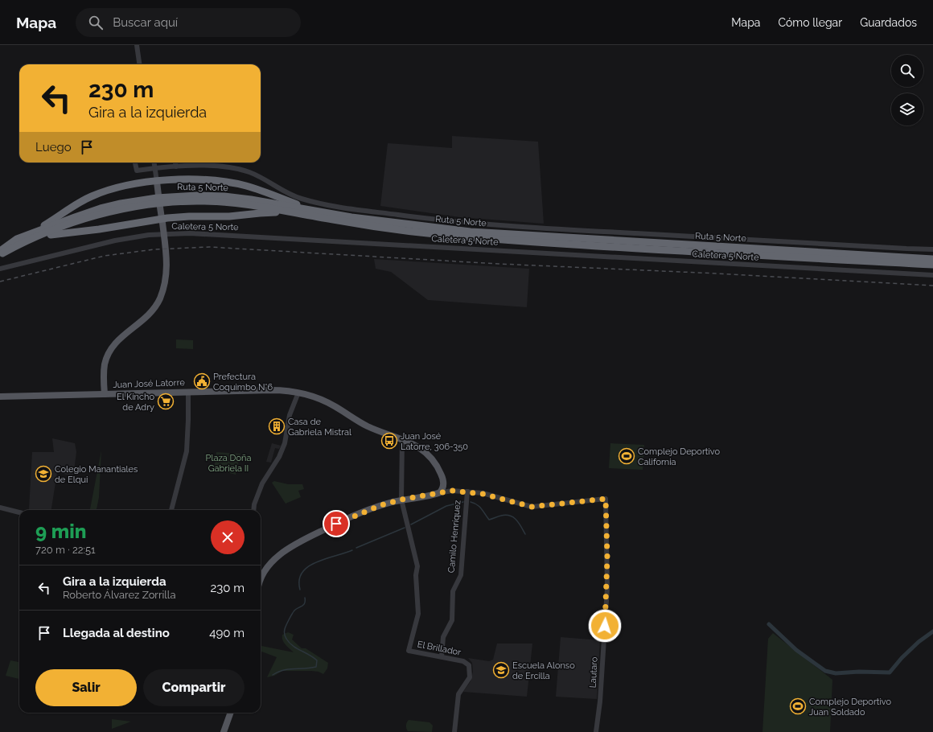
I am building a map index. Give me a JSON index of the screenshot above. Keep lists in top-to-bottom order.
{
  "streets": {
    "highway": ["Ruta 5 Norte"],
    "main road": ["Juan José Latorre", "Camilo Henríquez"],
    "street": ["Caletera 5 Norte", "El Brillador", "Lautaro"]
  },
  "crossings": [
    ["Juan José Latorre", "Camilo Henríquez"],
    ["Camilo Henríquez", "El Brillador"],
    ["Camilo Henríquez", "Lautaro"]
  ],
  "parks": ["Plaza Doña Gabriela II"],
  "places": {
    "public building": ["Prefectura Coquimbo N°6"],
    "supermarket": ["El Kincho de Adry"],
    "building": ["Casa de Gabriela Mistral"],
    "bus stop": ["Juan José Latorre, 306-350"],
    "sports": ["Complejo Deportivo California", "Complejo Deportivo Juan Soldado"],
    "school or university": ["Colegio Manantiales de Elqui", "Escuela Alonso de Ercilla"]
  },
  "page": {
    "header": "Mapa",
    "search": "Buscar aquí",
    "nav": ["Mapa", "Cómo llegar", "Guardados"],
    "turn": ["230 m", "Gira a la izquierda"],
    "then": "Luego",
    "heading": ["9 min", "720 m · 22:51"],
    "list": [
      {
        "name": "Gira a la izquierda",
        "note": "Roberto Álvarez Zorrilla",
        "value": "230 m"
      },
      {
        "name": "Llegada al destino",
        "value": "490 m"
      }
    ],
    "buttons": ["Salir", "Compartir"]
  }
}
